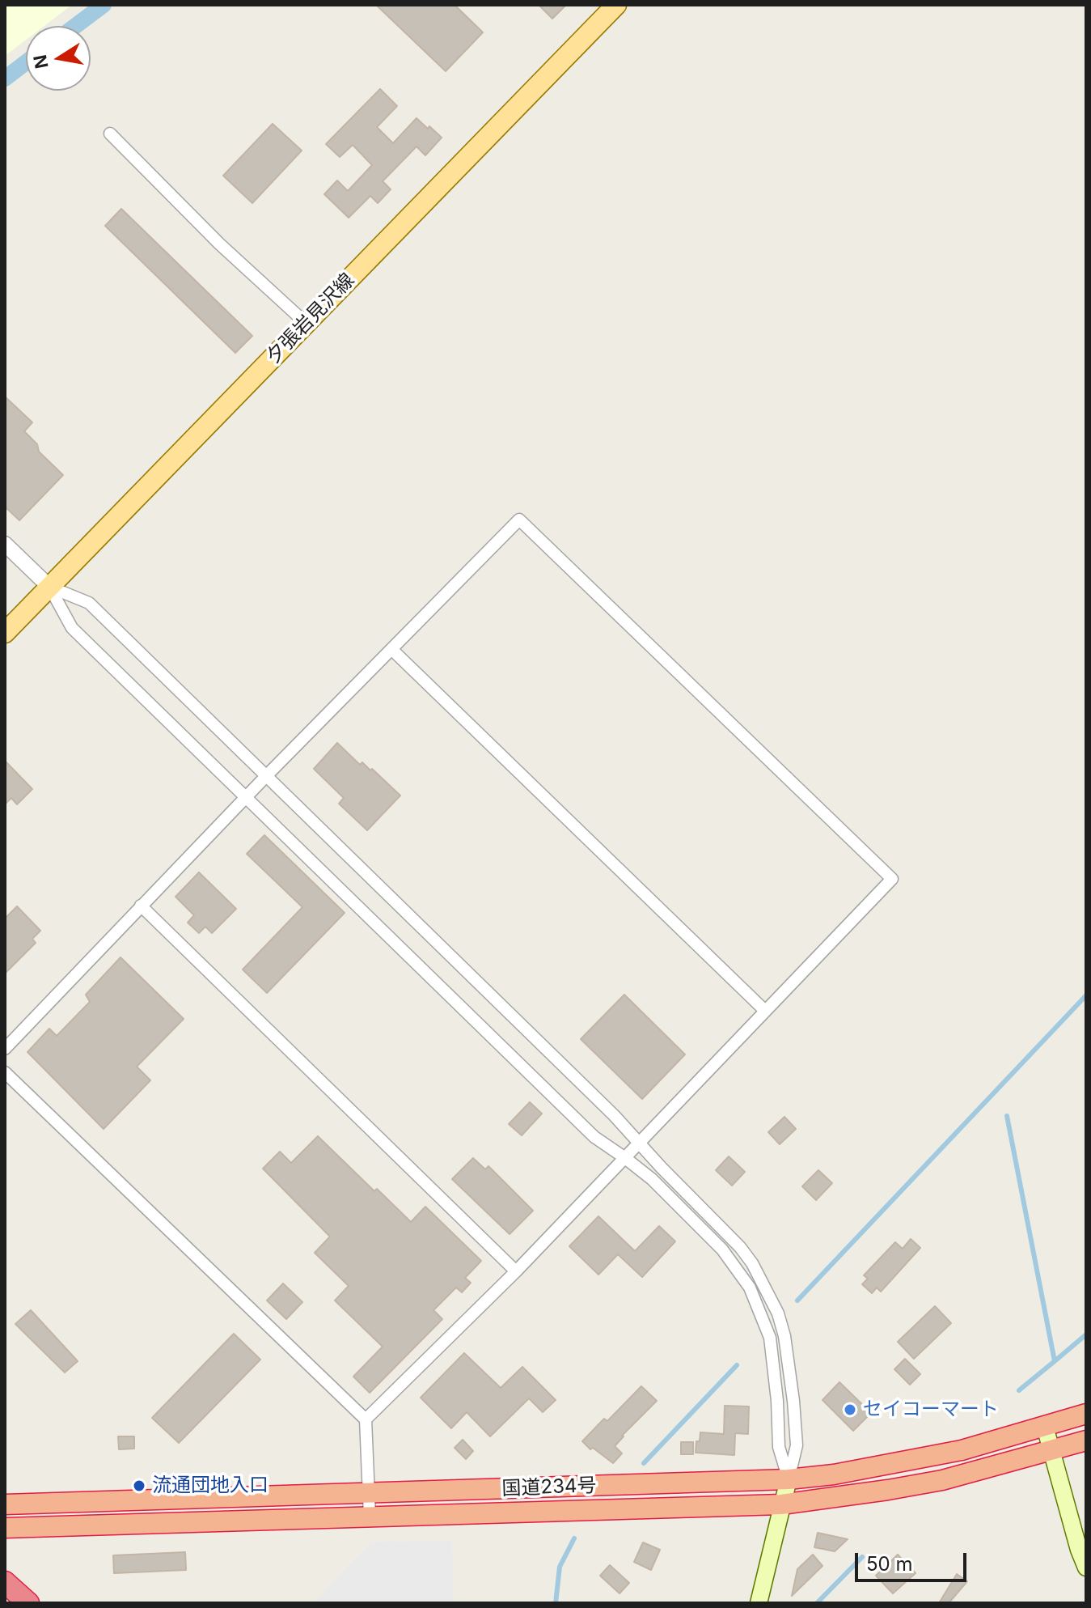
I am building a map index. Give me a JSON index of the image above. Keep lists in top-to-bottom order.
{
  "streets": {
    "highway": ["国道234号"],
    "main road": ["夕張岩見沢線"]
  },
  "places": ["セイコーマート", "流通団地入口"],
  "scale_bar": "50 m",
  "north": "left"
}
